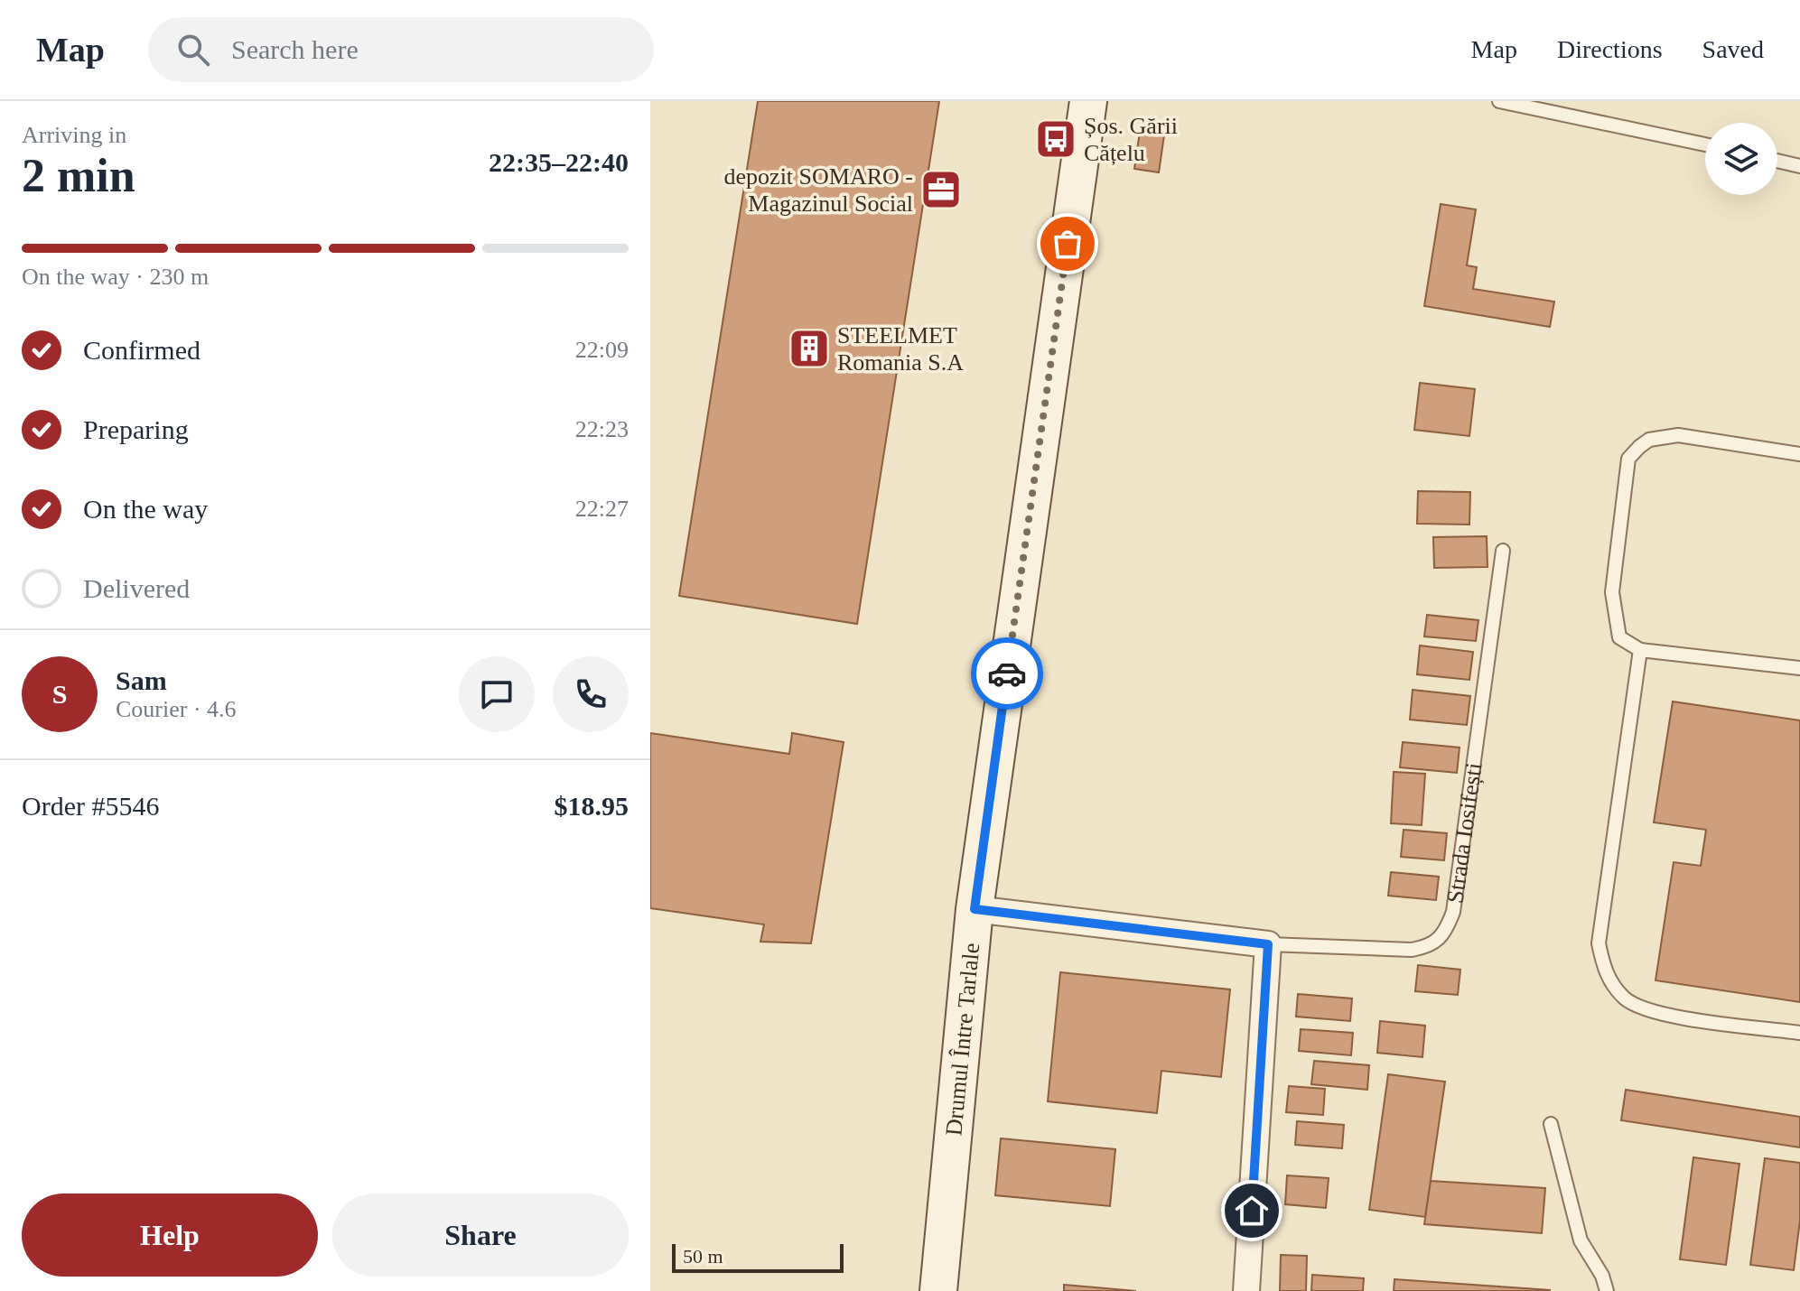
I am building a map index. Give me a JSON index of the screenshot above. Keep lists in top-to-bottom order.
{
  "streets": {
    "main road": ["Drumul Între Tarlale"],
    "street": ["Strada Iosifești"]
  },
  "crossings": [
    ["Strada Iosifești", "Drumul Între Tarlale"]
  ],
  "places": {
    "bus stop": ["Șos. Gării Cățelu"],
    "office": ["depozit SOMARO - Magazinul Social"],
    "building": ["STEELMET Romania S.A"]
  },
  "scale_bar": "50 m",
  "page": {
    "header": "Map",
    "search": "Search here",
    "nav": ["Map", "Directions", "Saved"],
    "heading": ["2 min", "Arriving in", "22:35–22:40"],
    "panel": [
      "Sam",
      "Courier · 4.6",
      "Order #5546",
      "$18.95"
    ],
    "bar": "On the way · 230 m",
    "list": [
      ["Confirmed", "22:09"],
      ["Preparing", "22:23"],
      ["On the way", "22:27"],
      "Delivered"
    ],
    "round": "S",
    "buttons": ["Help", "Share"],
    "scale": "50 m"
  }
}
